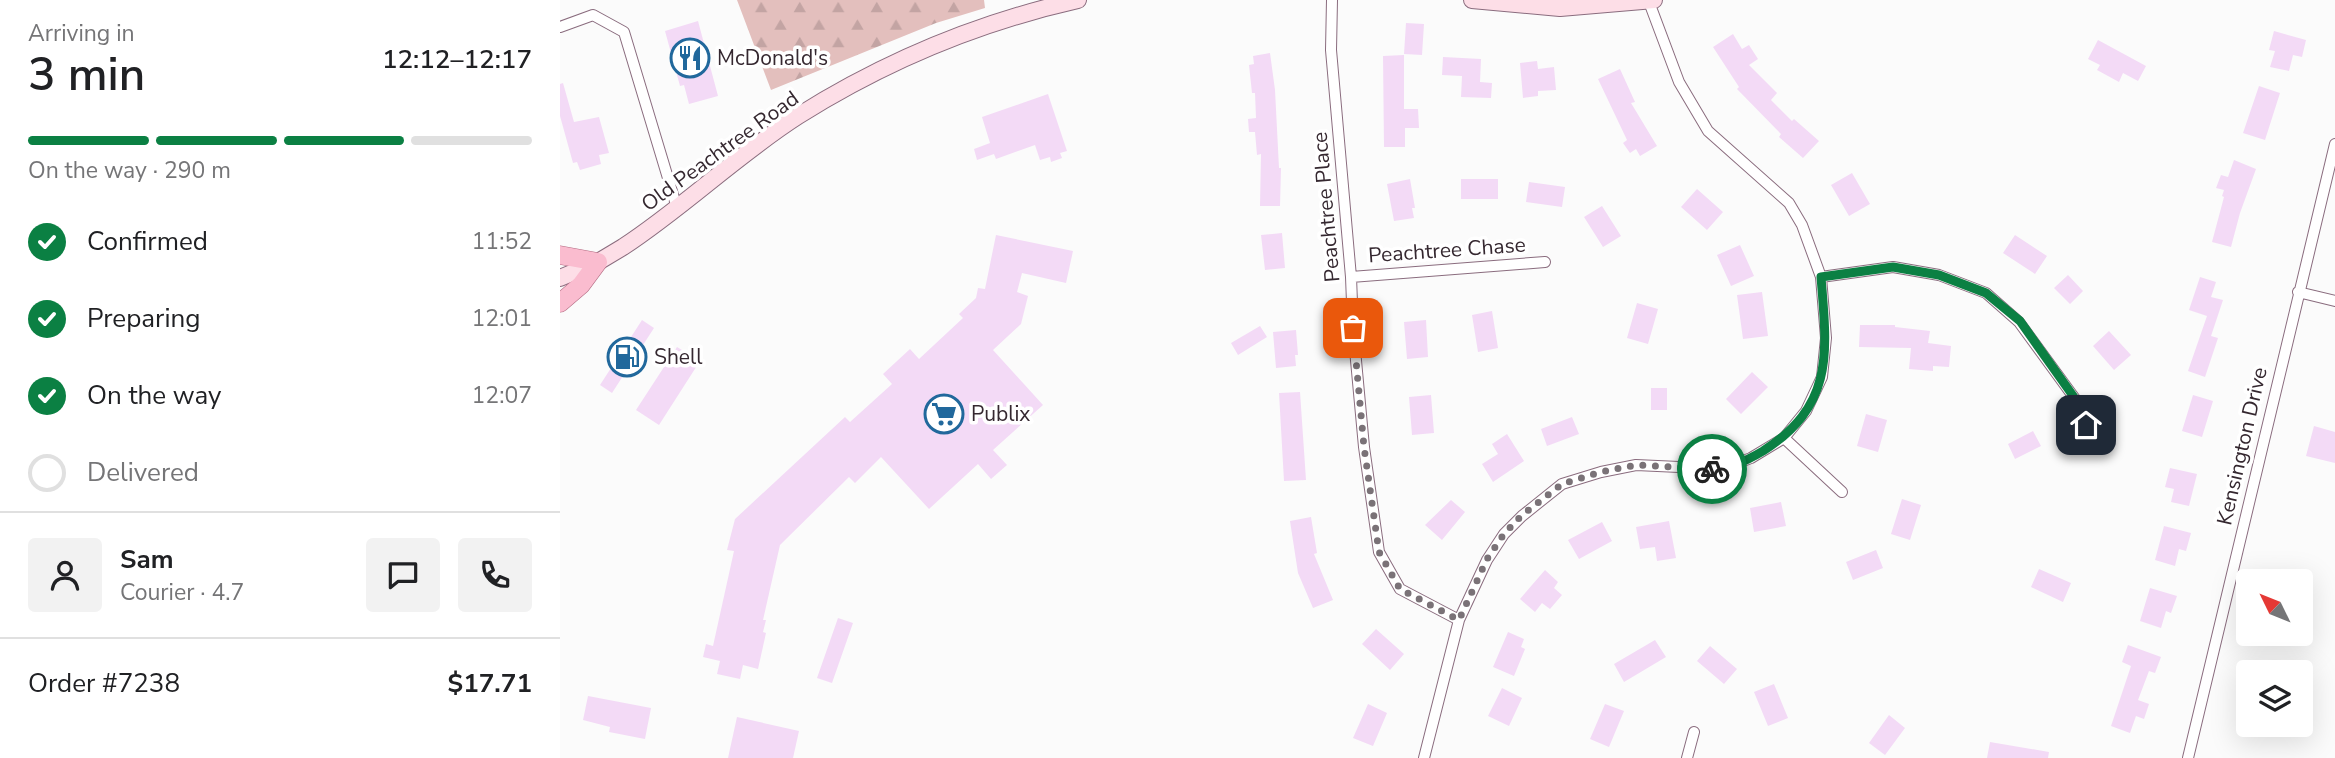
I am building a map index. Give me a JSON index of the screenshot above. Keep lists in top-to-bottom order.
{
  "streets": {
    "main road": ["Old Peachtree Road"],
    "street": ["Peachtree Place", "Peachtree Chase", "Kensington Drive"]
  },
  "crossings": [
    ["Peachtree Place", "Peachtree Chase"]
  ],
  "places": {
    "restaurant": ["McDonald's"],
    "fuel station": ["Shell"],
    "supermarket": ["Publix"]
  },
  "north": "top left",
  "page": {
    "heading": ["3 min", "Arriving in", "12:12–12:17"],
    "panel": [
      "Sam",
      "Courier · 4.7",
      "Order #7238",
      "$17.71"
    ],
    "bar": "On the way · 290 m",
    "list": [
      ["Confirmed", "11:52"],
      ["Preparing", "12:01"],
      ["On the way", "12:07"],
      "Delivered"
    ]
  }
}
